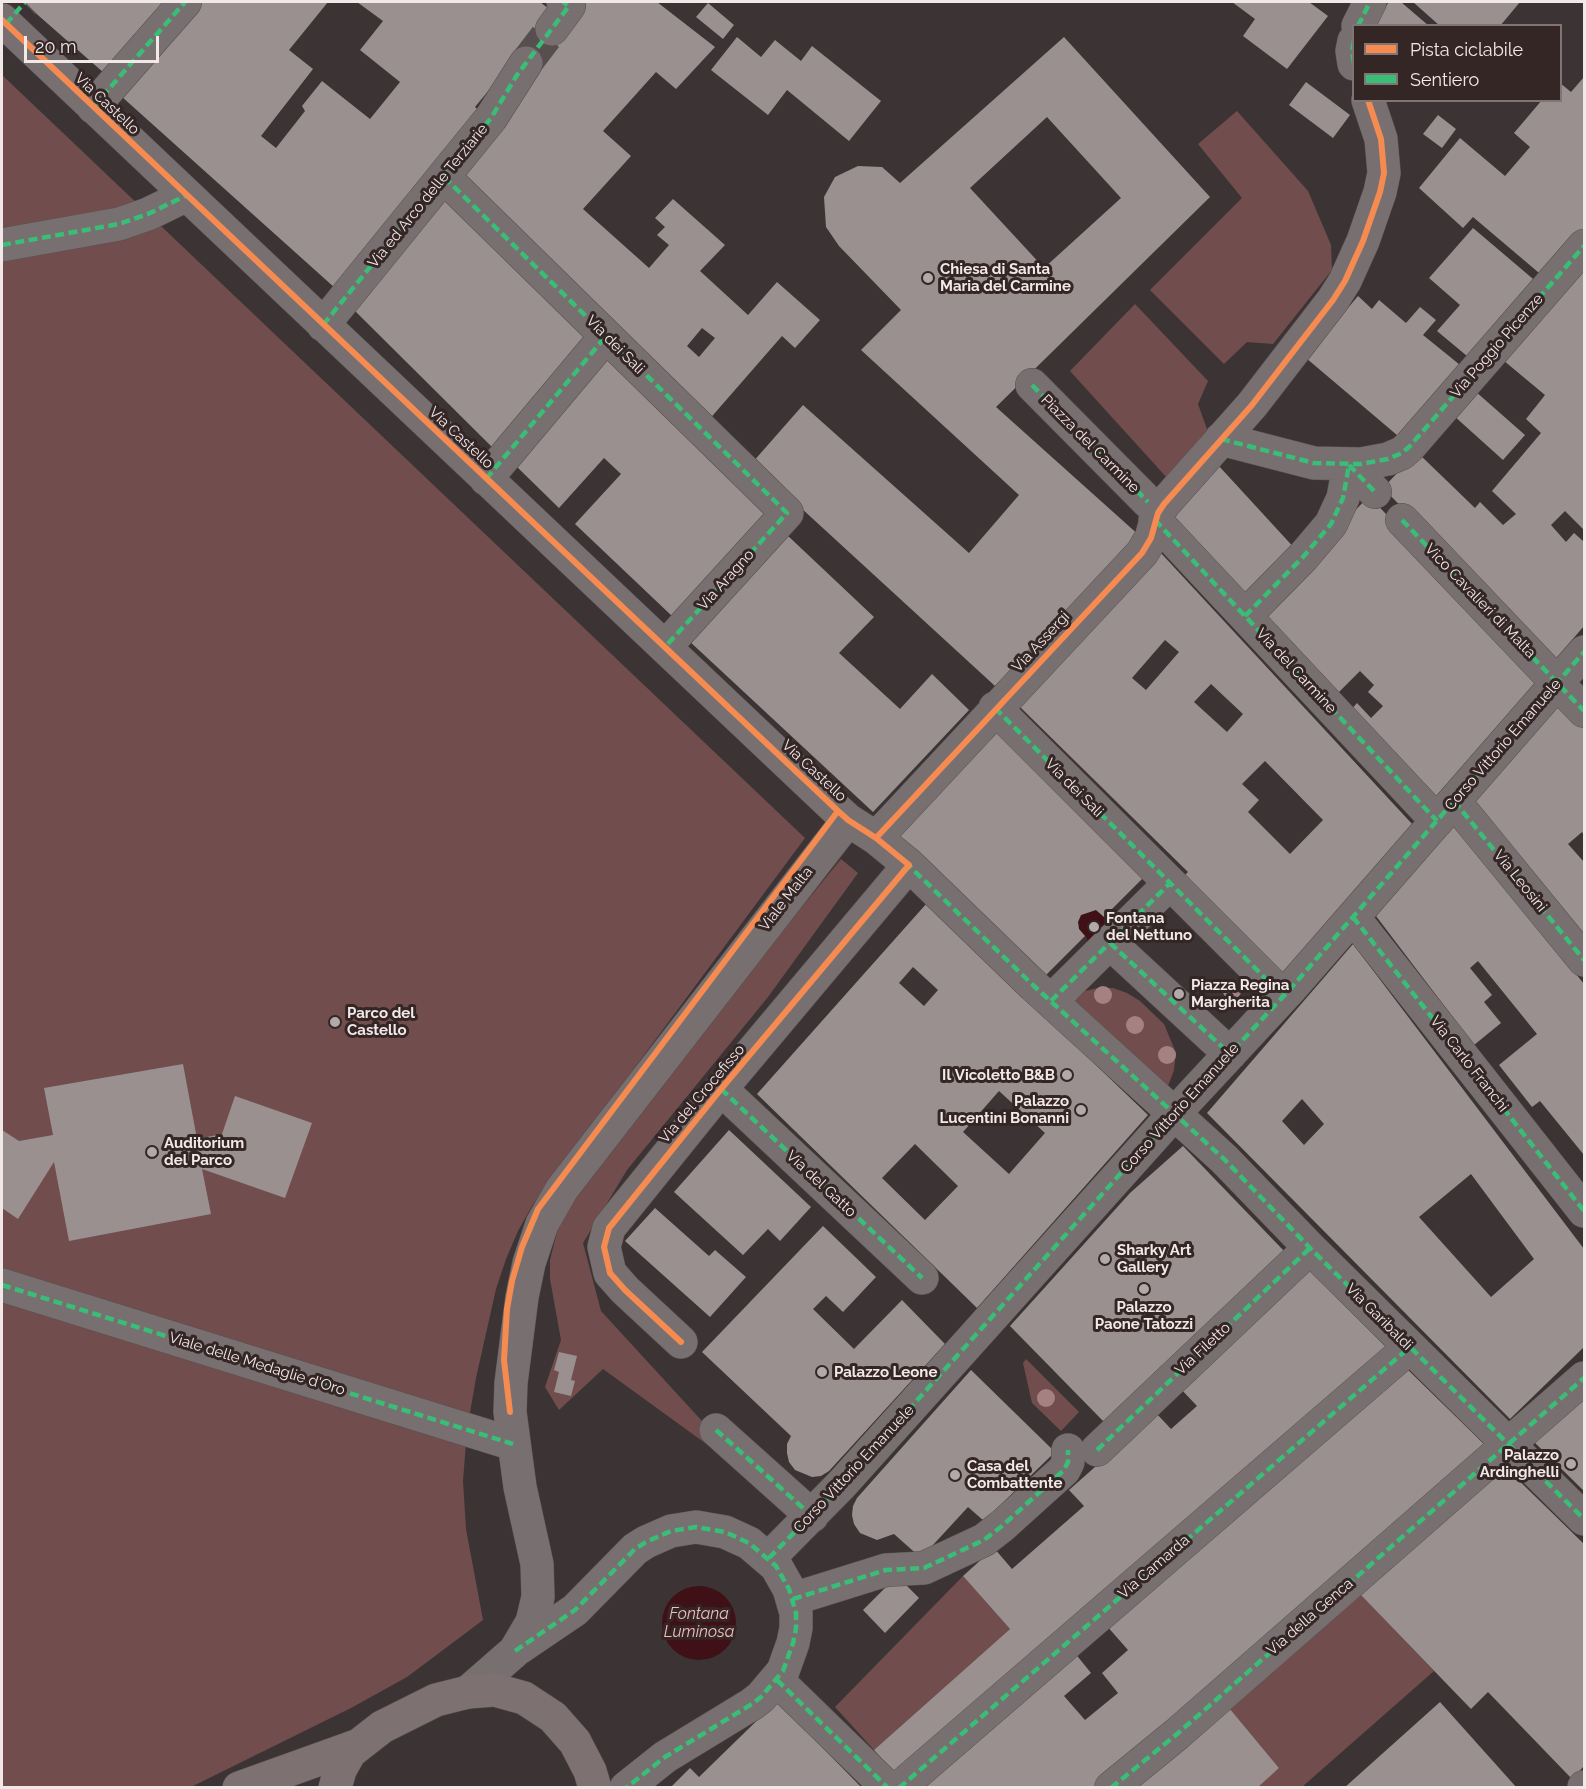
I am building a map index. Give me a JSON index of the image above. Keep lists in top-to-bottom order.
{
  "streets": {
    "street": [
      "Via Castello",
      "Via ed Arco delle Terziarie",
      "Via dei Sali",
      "Via Poggio Picenze",
      "Piazza del Carmine",
      "Via Aragno",
      "Vico Cavalieri di Malta",
      "Via Assergi",
      "Via del Carmine",
      "Corso Vittorio Emanuele",
      "Via Leosini",
      "Viale Malta",
      "Via Carlo Franchi",
      "Via del Crocefisso",
      "Via del Gatto",
      "Via Garibaldi",
      "Via Filetto",
      "Viale delle Medaglie d'Oro",
      "Via Camarda",
      "Via della Genca"
    ]
  },
  "crossings": [
    ["Via Castello", "Via ed Arco delle Terziarie"],
    ["Via Castello", "Via Aragno"],
    ["Via Castello", "Via Assergi"],
    ["Via Castello", "Viale Malta"],
    ["Via Castello", "Via del Crocefisso"],
    ["Via ed Arco delle Terziarie", "Via dei Sali"],
    ["Via dei Sali", "Via Aragno"],
    ["Via dei Sali", "Via Assergi"],
    ["Piazza del Carmine", "Via Assergi"],
    ["Piazza del Carmine", "Via del Carmine"],
    ["Vico Cavalieri di Malta", "Corso Vittorio Emanuele"],
    ["Via Assergi", "Via del Carmine"],
    ["Via del Carmine", "Corso Vittorio Emanuele"],
    ["Via del Carmine", "Via Leosini"],
    ["Corso Vittorio Emanuele", "Via Leosini"],
    ["Corso Vittorio Emanuele", "Via Carlo Franchi"],
    ["Corso Vittorio Emanuele", "Via Garibaldi"],
    ["Viale Malta", "Viale delle Medaglie d'Oro"],
    ["Via del Crocefisso", "Via del Gatto"],
    ["Via Garibaldi", "Via Filetto"],
    ["Via Garibaldi", "Via Camarda"],
    ["Via Garibaldi", "Via della Genca"]
  ],
  "water": ["Fontana Luminosa"],
  "places": [
    "Chiesa di Santa Maria del Carmine",
    "Fontana del Nettuno",
    "Piazza Regina Margherita",
    "Parco del Castello",
    "Il Vicoletto B&B",
    "Palazzo Lucentini Bonanni",
    "Auditorium del Parco",
    "Sharky Art Gallery",
    "Palazzo Paone Tatozzi",
    "Palazzo Leone",
    "Palazzo Ardinghelli",
    "Casa del Combattente"
  ],
  "legend": ["Pista ciclabile", "Sentiero"],
  "scale_bar": "20 m"
}
